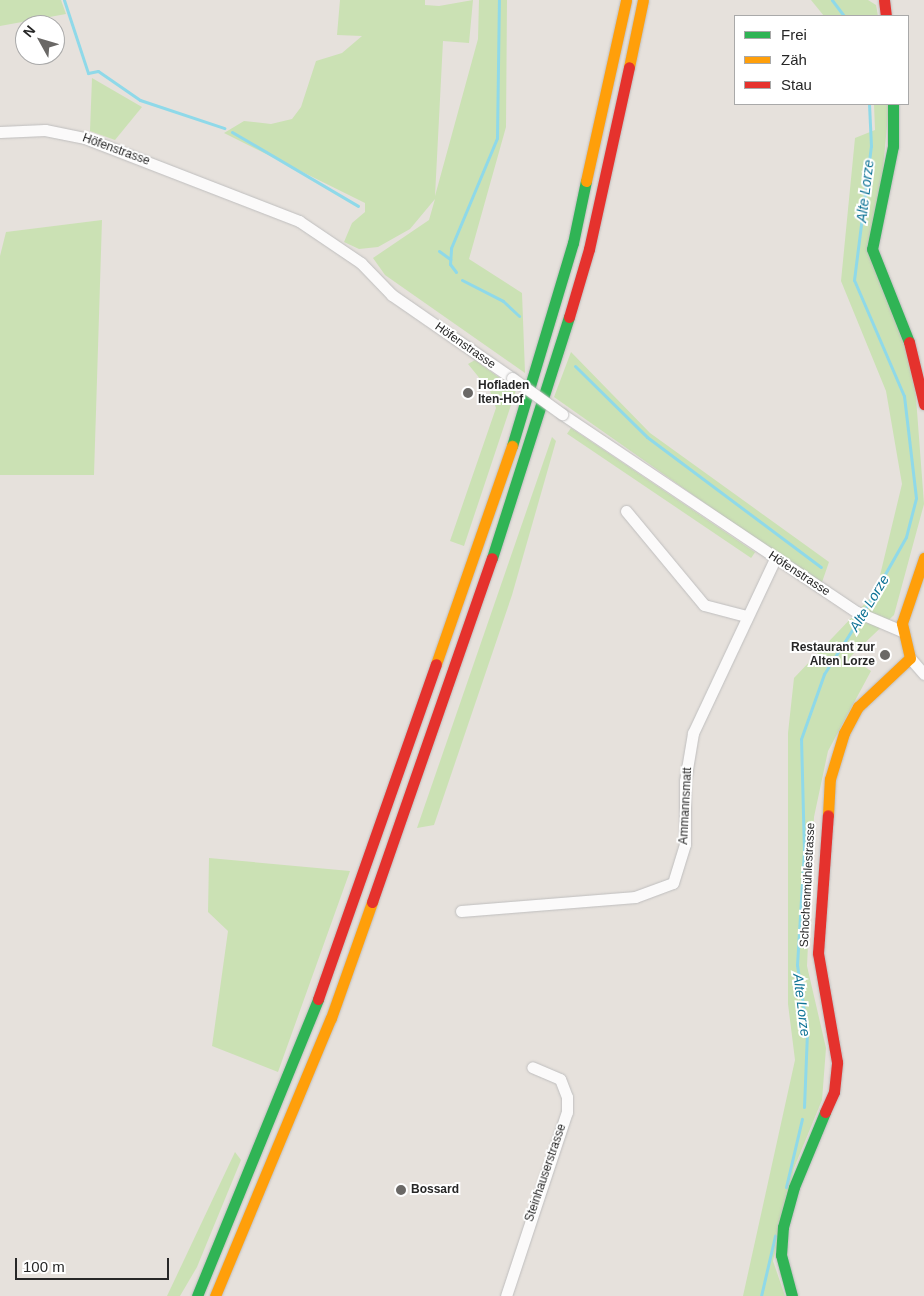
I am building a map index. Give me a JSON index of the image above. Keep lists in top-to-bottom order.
{
  "streets": {
    "main road": ["Schochenmühlestrasse"],
    "street": ["Höfenstrasse", "Ammannsmatt", "Steinhauserstrasse"]
  },
  "crossings": [
    ["Höfenstrasse", "Ammannsmatt"]
  ],
  "water": ["Alte Lorze"],
  "places": ["Hofladen Iten-Hof", "Restaurant zur Alten Lorze", "Bossard"],
  "legend": ["Frei", "Zäh", "Stau"],
  "scale_bar": "100 m",
  "north": "top left"
}
